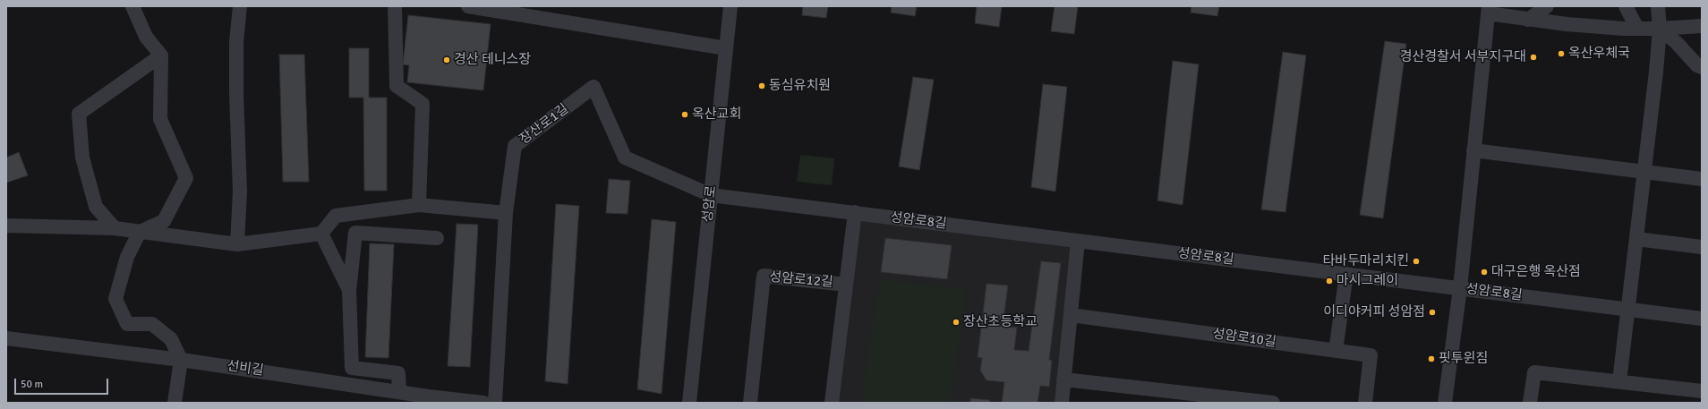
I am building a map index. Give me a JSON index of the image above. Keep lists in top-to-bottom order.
{
  "streets": {
    "street": [
      "장산로1길",
      "성암로",
      "성암로8길",
      "성암로12길",
      "성암로10길",
      "선비길"
    ]
  },
  "crossings": [
    ["장산로1길", "성암로8길"],
    ["성암로", "성암로8길"]
  ],
  "places": [
    "옥산우체국",
    "경산경찰서 서부지구대",
    "경산 테니스장",
    "동심유치원",
    "옥산교회",
    "타바두마리치킨",
    "대구은행 옥산점",
    "마시그레이",
    "이디야커피 성암점",
    "장산초등학교",
    "핏투윈짐"
  ],
  "scale_bar": "50 m"
}
